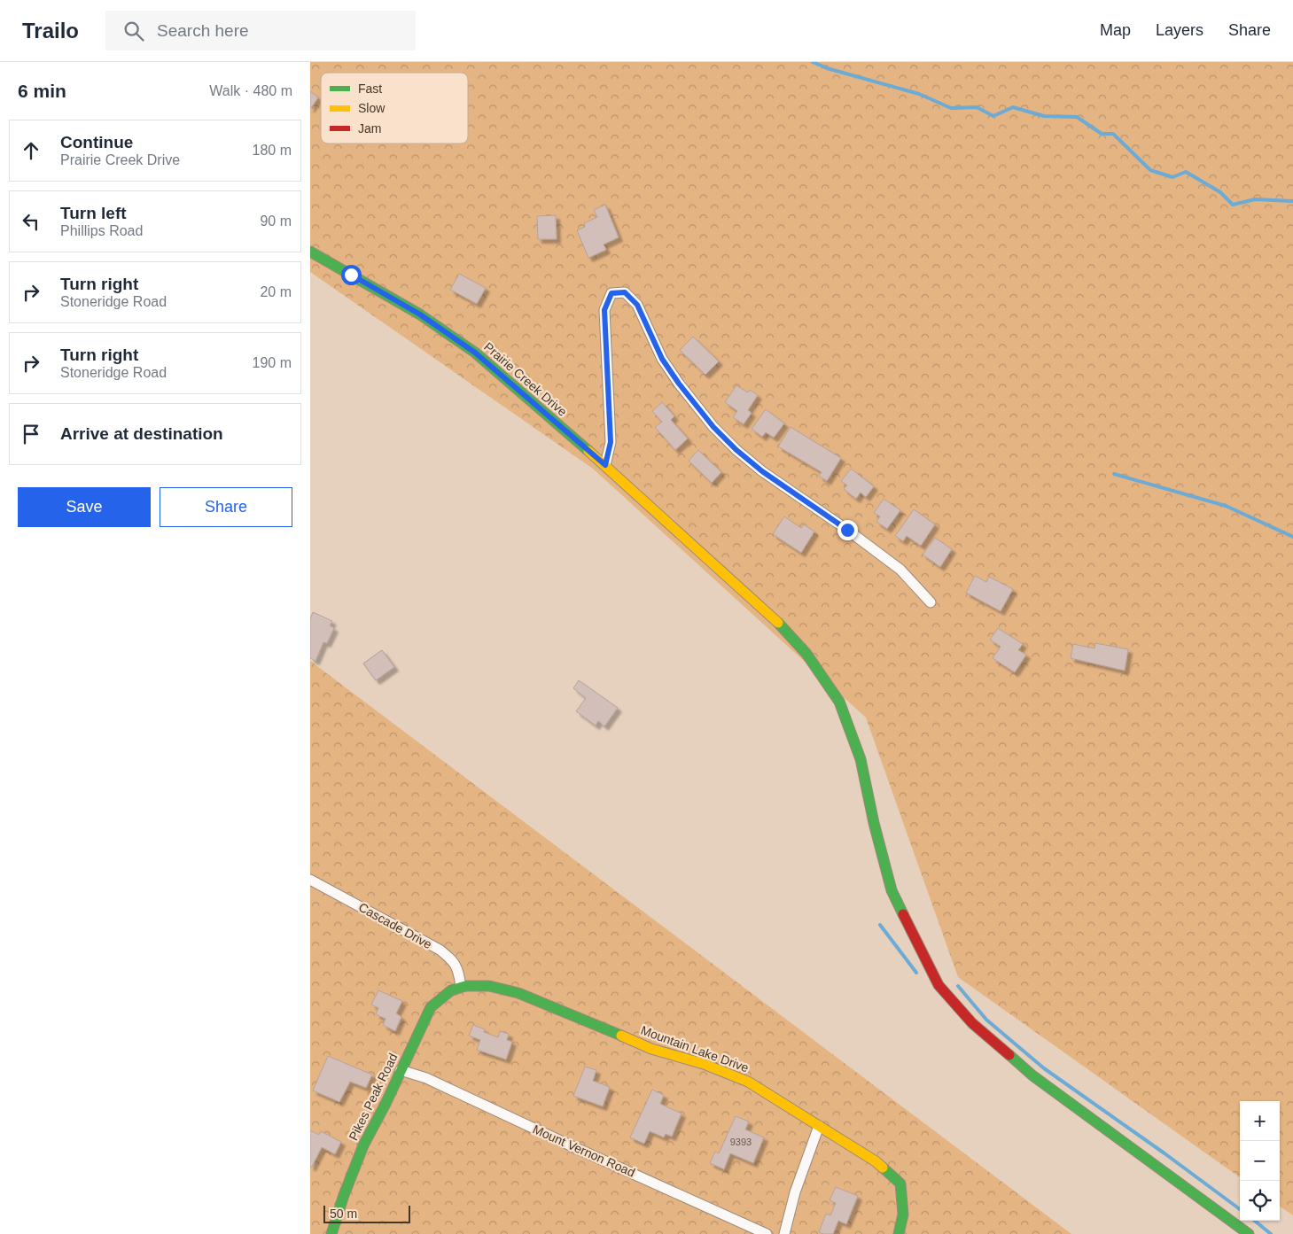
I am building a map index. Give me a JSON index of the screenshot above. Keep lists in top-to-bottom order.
{
  "streets": {
    "main road": ["Prairie Creek Drive", "Mountain Lake Drive", "Pikes Peak Road"],
    "street": ["Cascade Drive", "Mount Vernon Road"]
  },
  "crossings": [
    ["Cascade Drive", "Mountain Lake Drive"],
    ["Cascade Drive", "Pikes Peak Road"],
    ["Mountain Lake Drive", "Pikes Peak Road"],
    ["Pikes Peak Road", "Mount Vernon Road"]
  ],
  "house_numbers": ["9393"],
  "legend": ["Fast", "Slow", "Jam"],
  "scale_bar": "50 m",
  "page": {
    "header": "Trailo",
    "search": "Search here",
    "nav": ["Map", "Layers", "Share"],
    "heading": ["6 min", "Walk · 480 m"],
    "list": [
      ["Continue", "Prairie Creek Drive", "180 m"],
      ["Turn left", "Phillips Road", "90 m"],
      ["Turn right", "Stoneridge Road", "20 m"],
      ["Turn right", "Stoneridge Road", "190 m"],
      "Arrive at destination"
    ],
    "buttons": ["Save", "Share"],
    "map_buttons": ["+", "−"],
    "scale": "50 m"
  }
}
